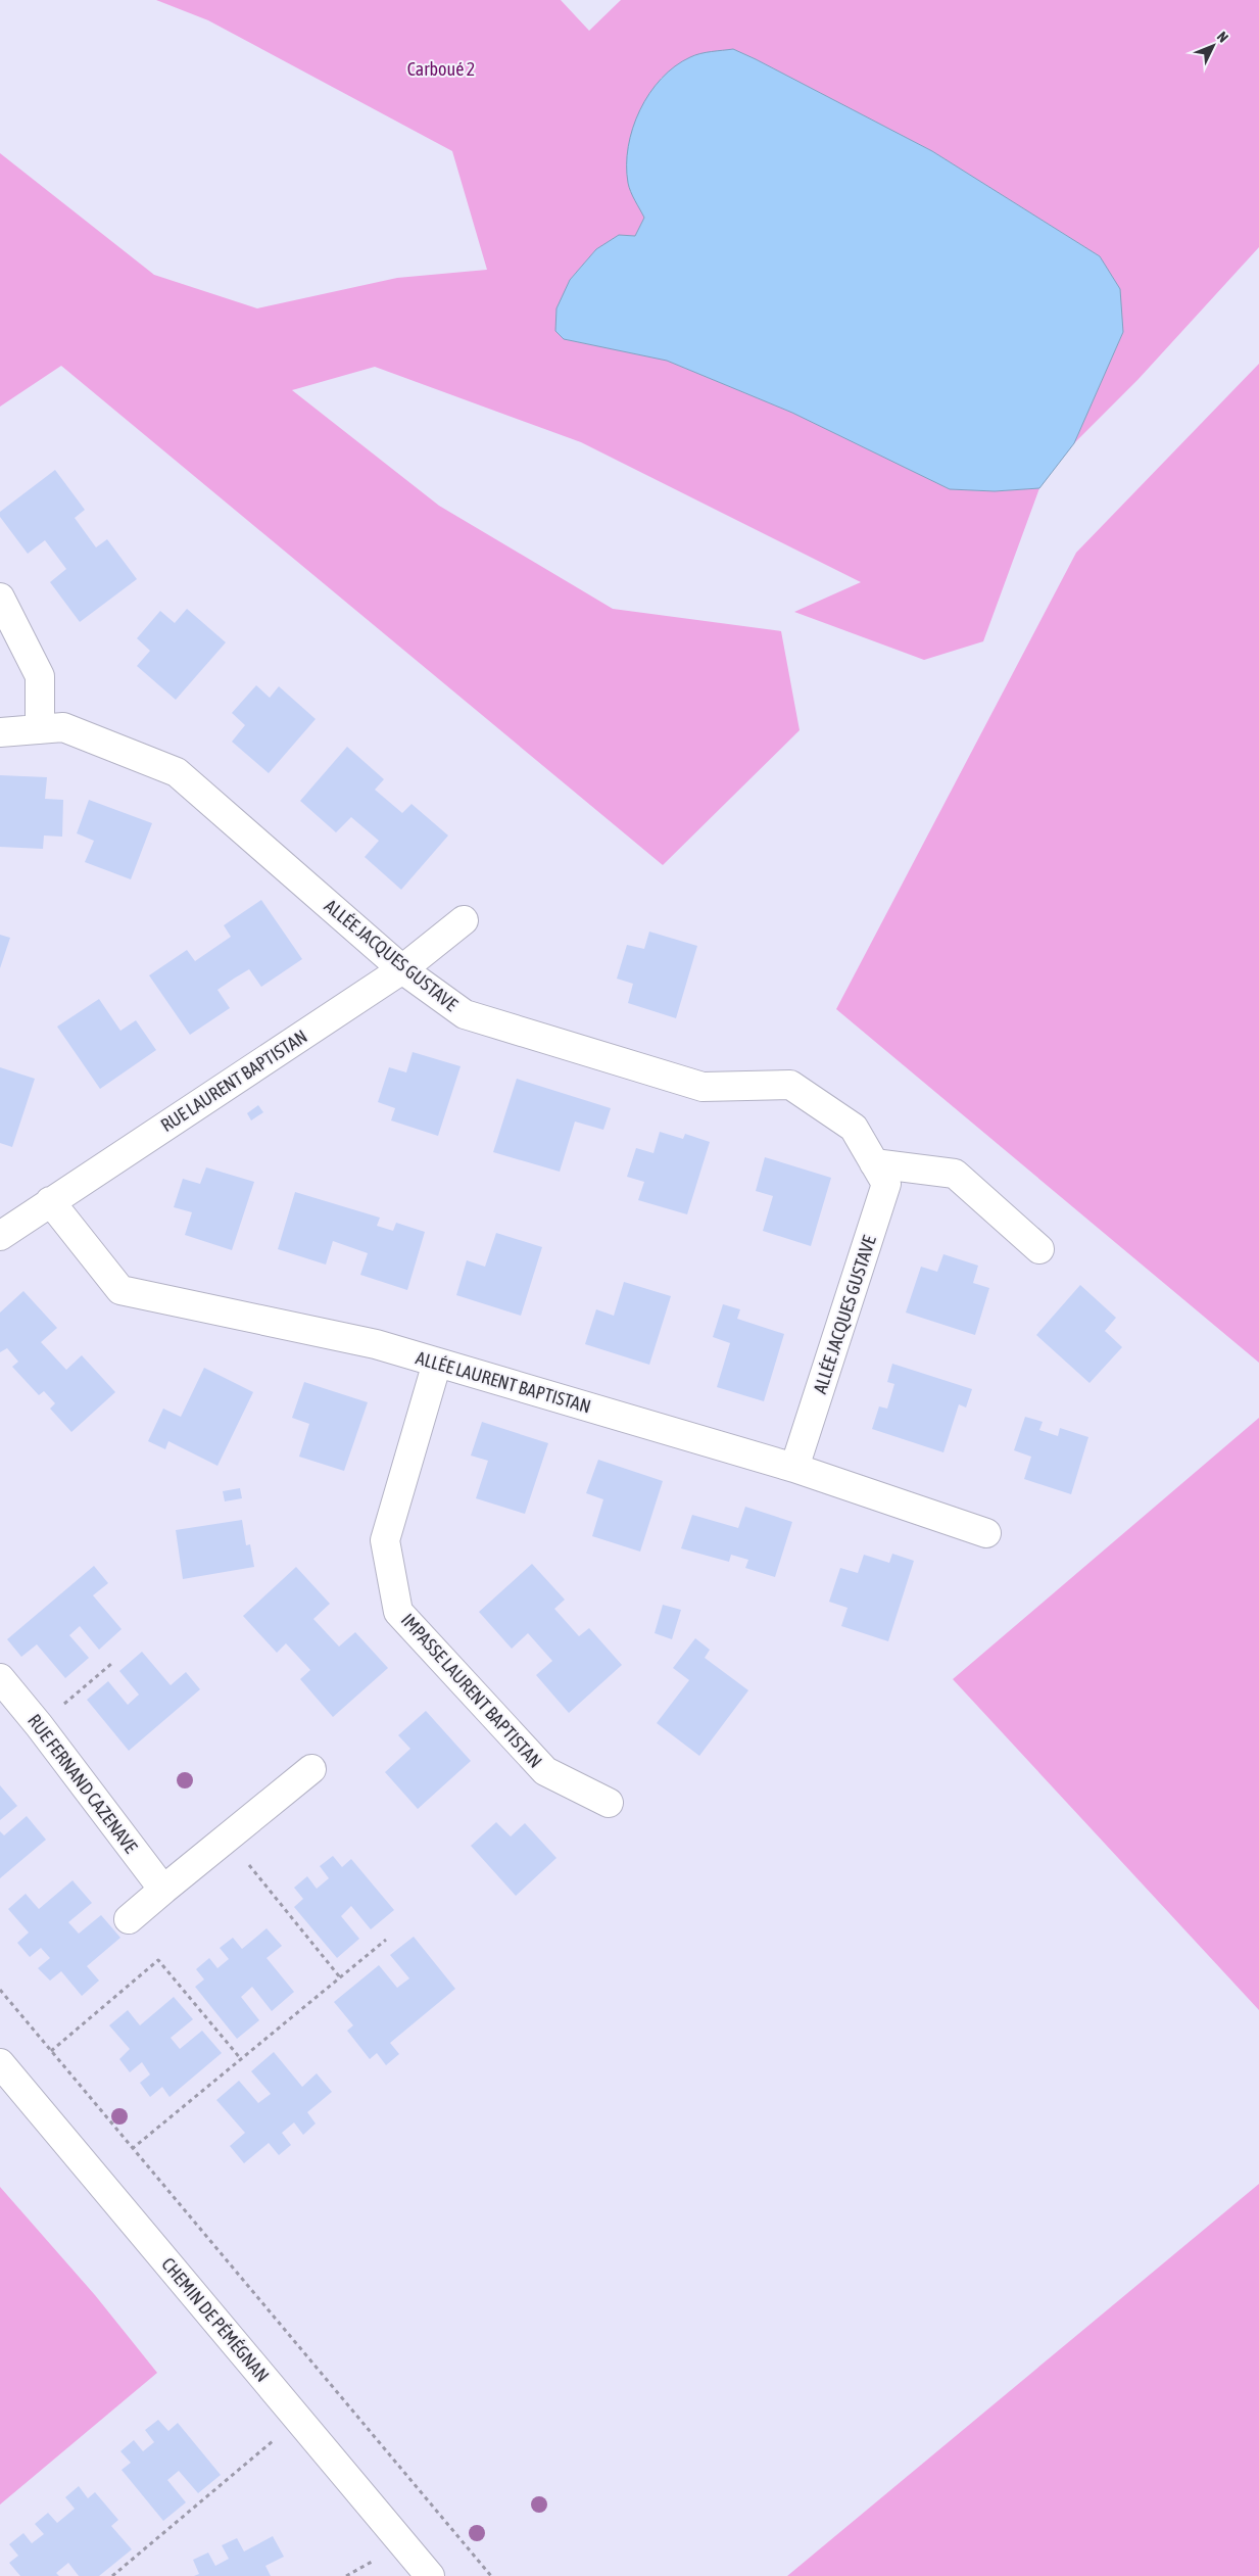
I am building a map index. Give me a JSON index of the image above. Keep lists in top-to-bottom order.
{
  "streets": {
    "street": [
      "ALLÉE JACQUES GUSTAVE",
      "RUE LAURENT BAPTISTAN",
      "ALLÉE LAURENT BAPTISTAN",
      "IMPASSE LAURENT BAPTISTAN",
      "RUE FERNAND CAZENAVE",
      "CHEMIN DE PÉMÉGNAN"
    ]
  },
  "crossings": [
    ["ALLÉE JACQUES GUSTAVE", "RUE LAURENT BAPTISTAN"],
    ["ALLÉE JACQUES GUSTAVE", "ALLÉE LAURENT BAPTISTAN"],
    ["RUE LAURENT BAPTISTAN", "ALLÉE LAURENT BAPTISTAN"],
    ["ALLÉE LAURENT BAPTISTAN", "IMPASSE LAURENT BAPTISTAN"]
  ],
  "parks": ["Carboué 2"],
  "north": "top right"
}
